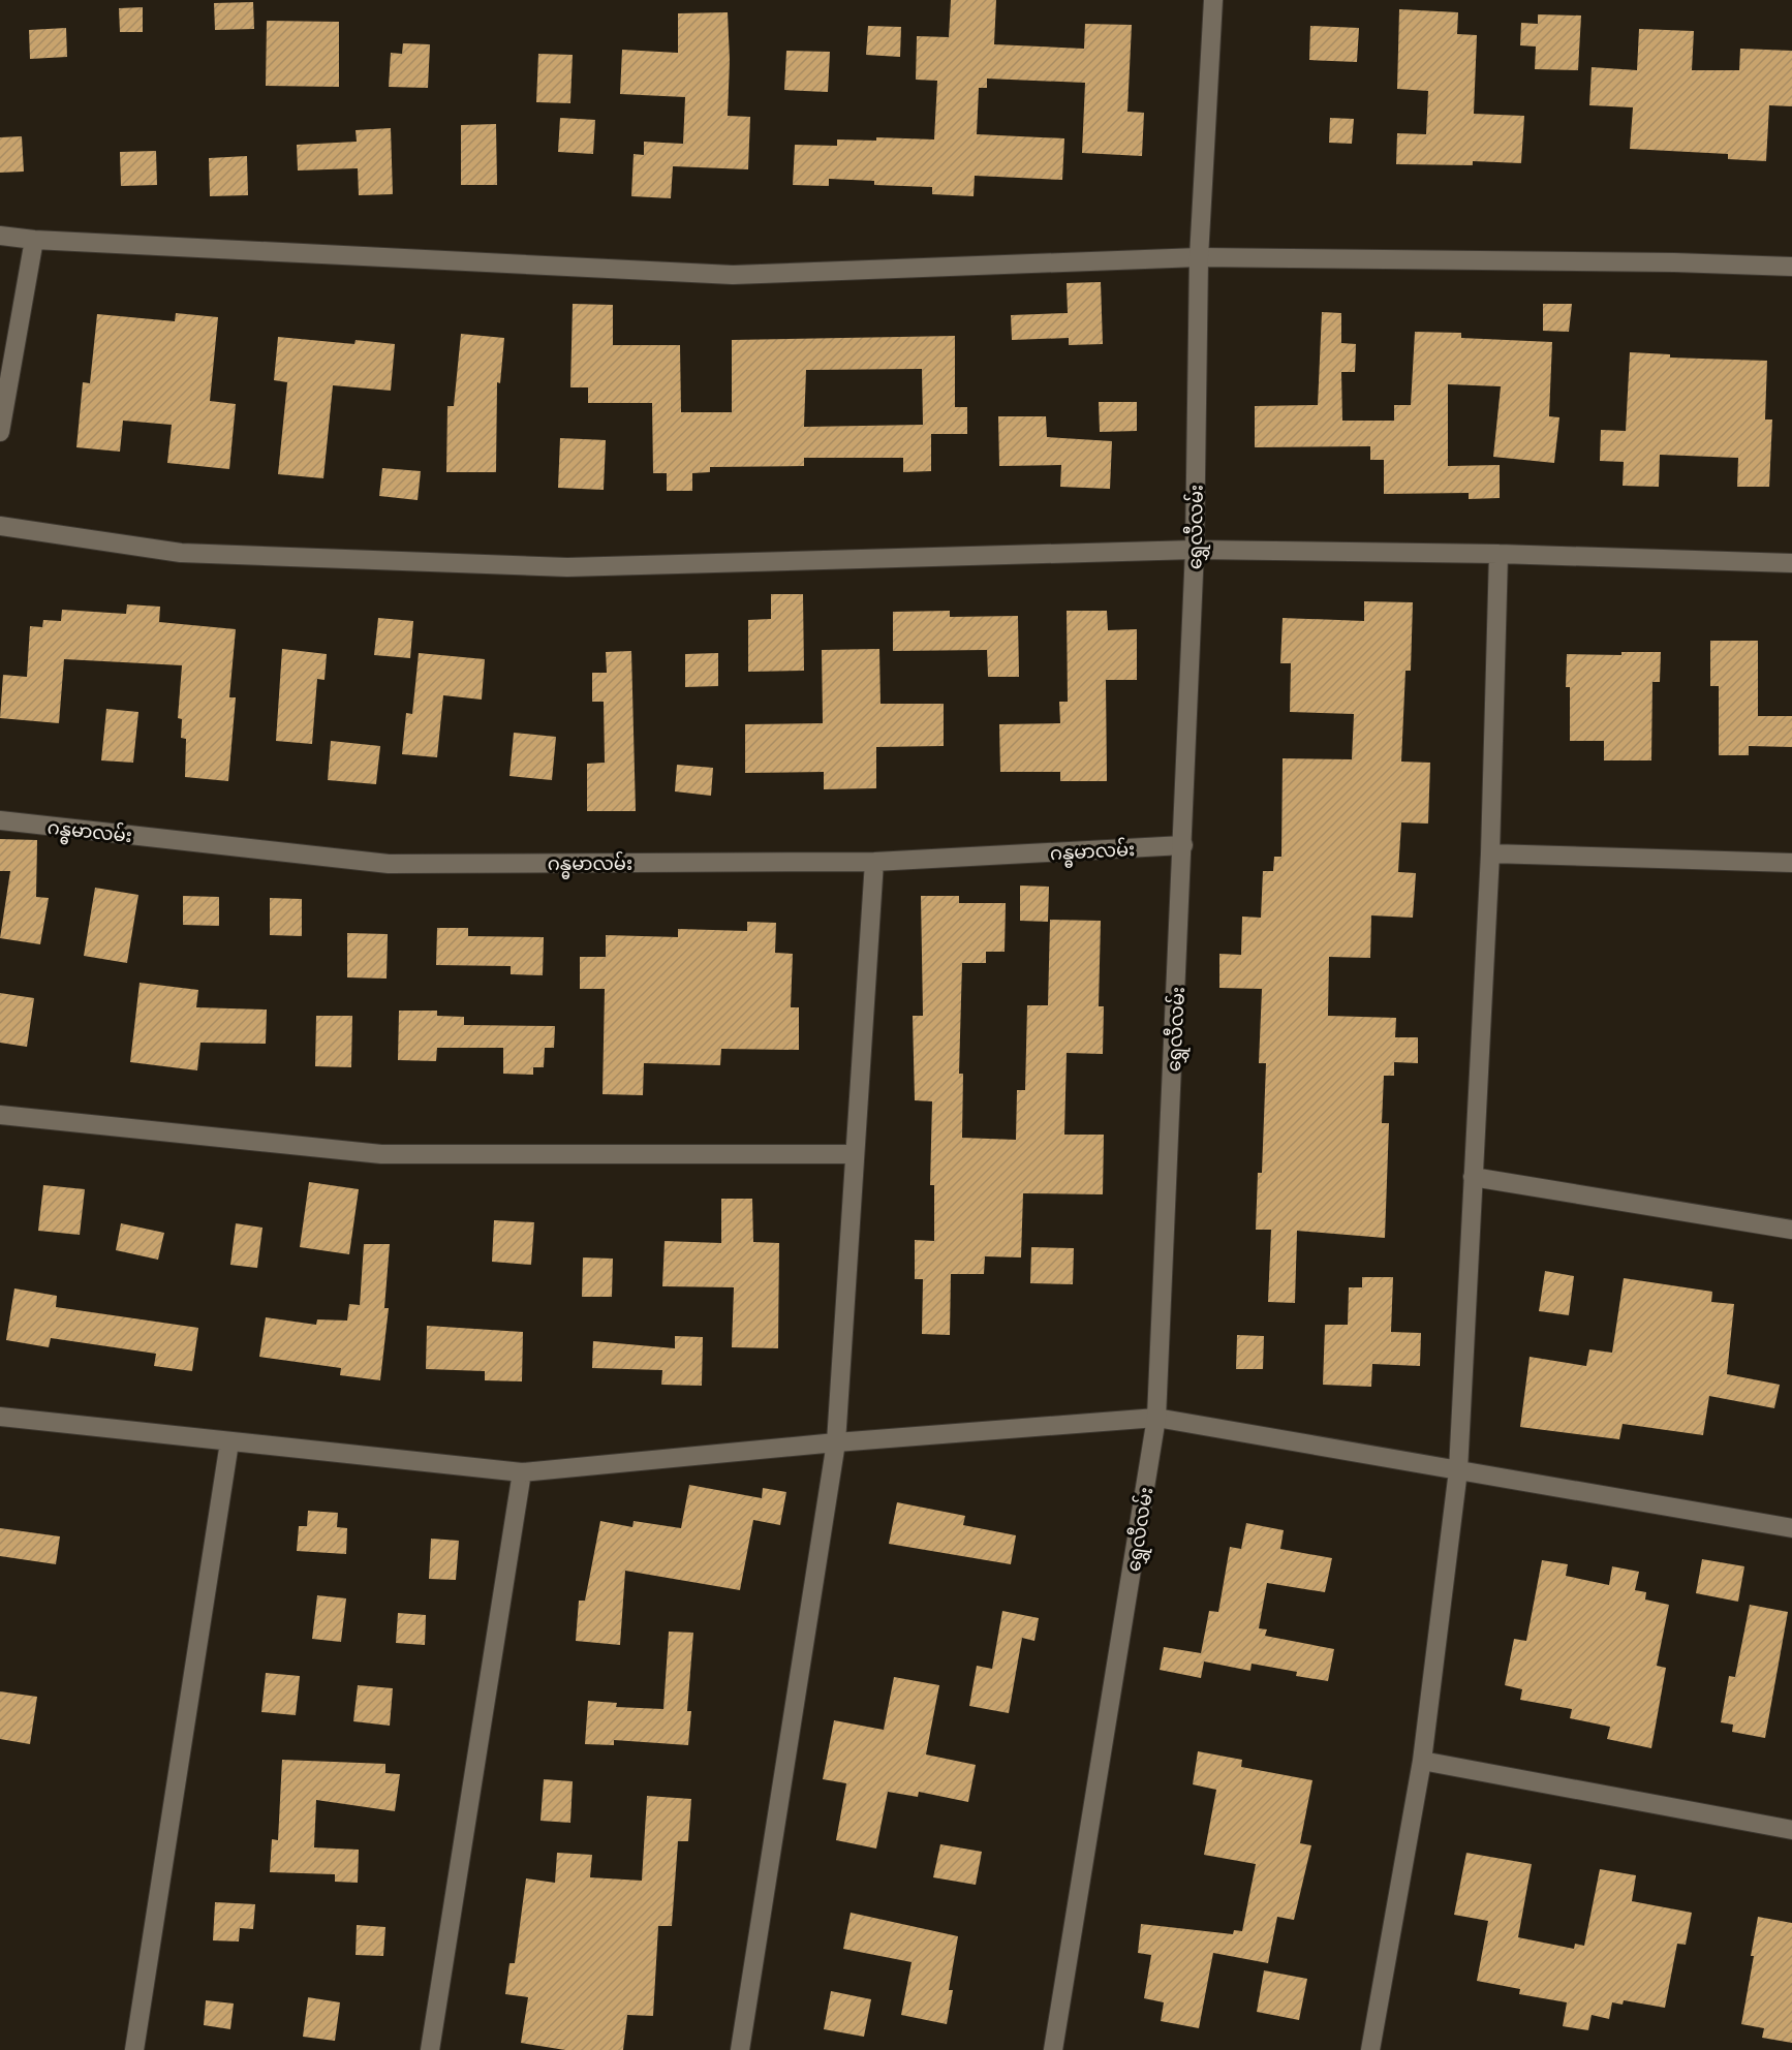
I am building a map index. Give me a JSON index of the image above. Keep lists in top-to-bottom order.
{
  "streets": {
    "street": ["ရွှေလီလမ်း", "ဂန္ဓမာလမ်း"]
  },
  "crossings": [
    ["ရွှေလီလမ်း", "ဂန္ဓမာလမ်း"]
  ]
}
